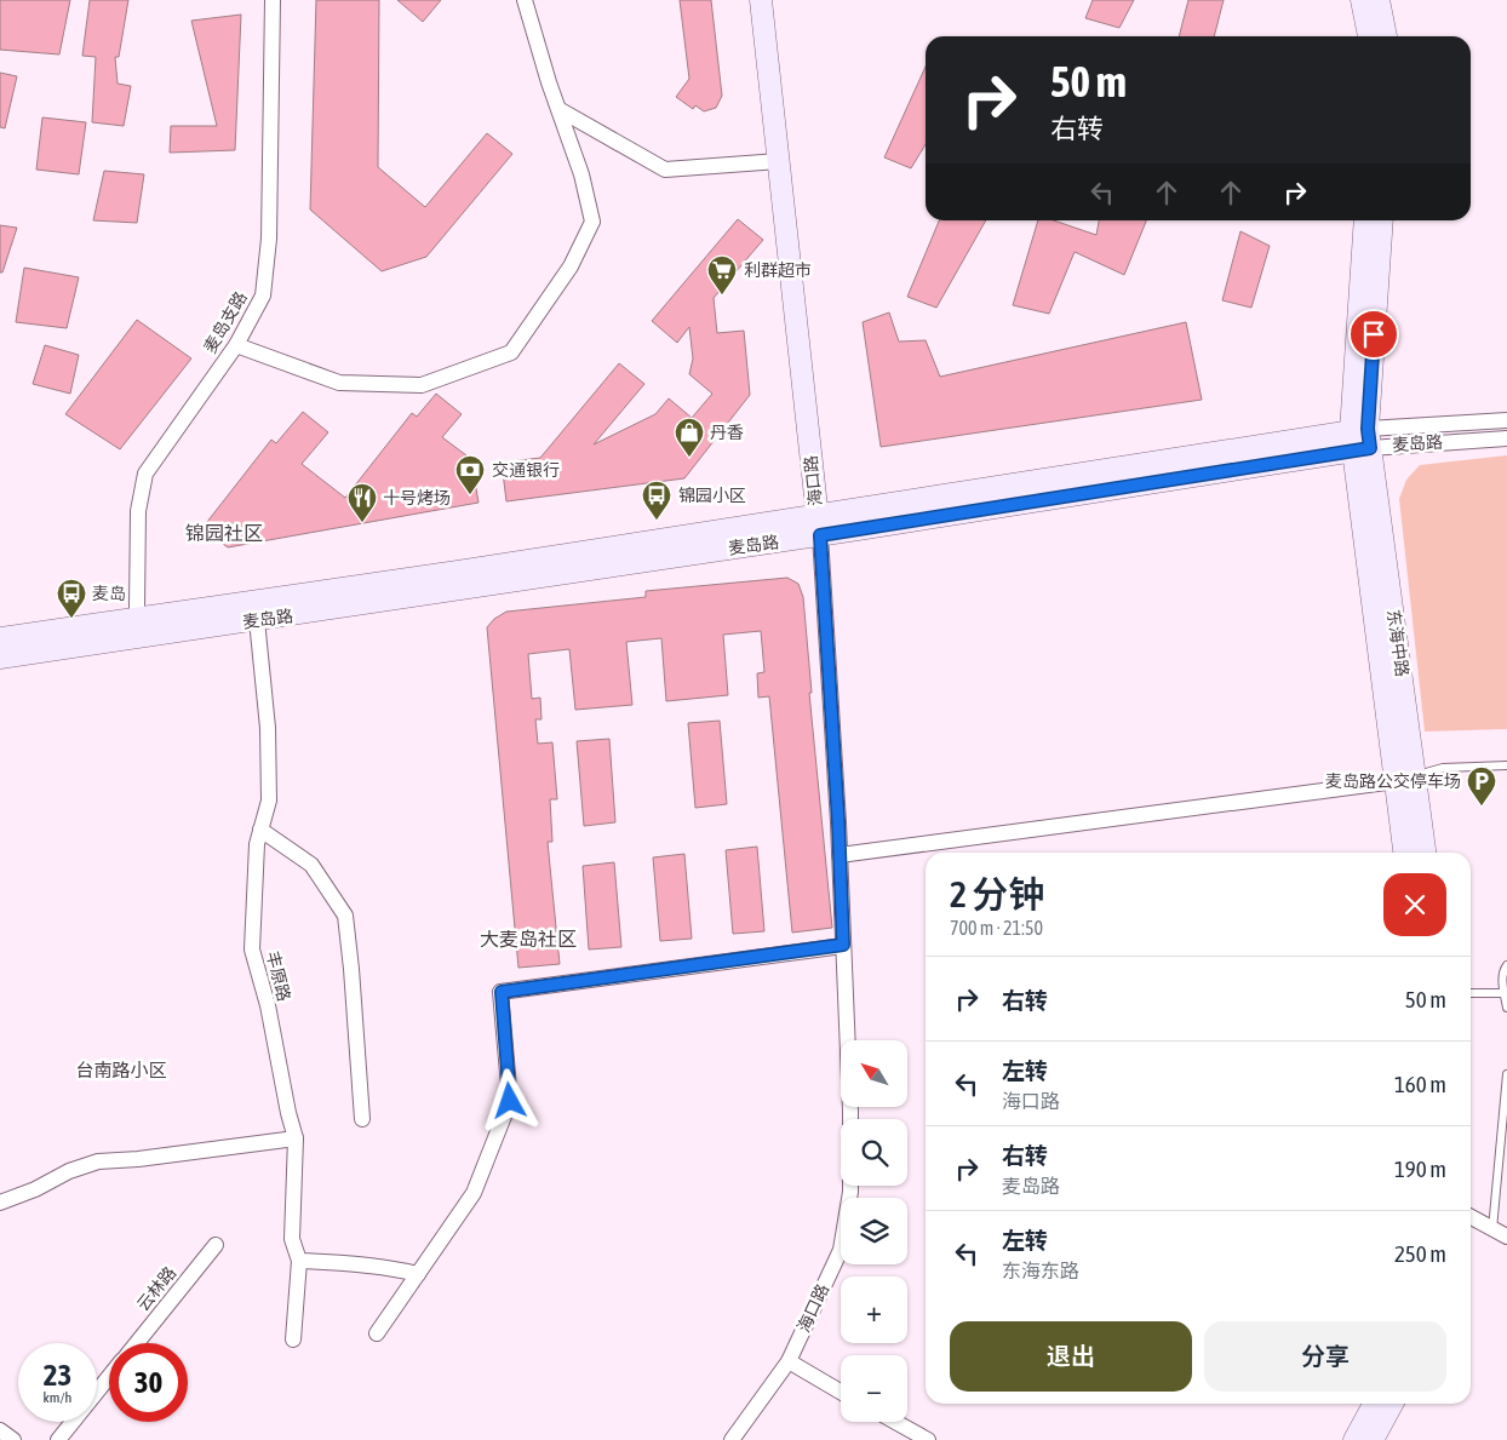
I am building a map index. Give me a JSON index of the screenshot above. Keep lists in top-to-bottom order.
{
  "streets": {
    "main road": ["麦岛路", "海口路", "东海中路"],
    "street": ["麦岛支路", "丰原路", "云林路"]
  },
  "crossings": [
    ["麦岛支路", "麦岛路"],
    ["麦岛路", "海口路"],
    ["麦岛路", "东海中路"],
    ["麦岛路", "丰原路"]
  ],
  "districts": ["锦园社区", "大麦岛社区", "台南路小区"],
  "places": {
    "supermarket": ["利群超市"],
    "shop": ["丹香"],
    "bank": ["交通银行"],
    "bus stop": ["锦园小区", "麦岛"],
    "restaurant": ["十号烤场"],
    "parking": ["麦岛路公交停车场"]
  },
  "north": "top left",
  "page": {
    "turn": ["50 m", "右转"],
    "heading": ["2 分钟", "700 m · 21:50"],
    "list": [
      {
        "name": "右转",
        "value": "50 m"
      },
      {
        "name": "左转",
        "note": "海口路",
        "value": "160 m"
      },
      {
        "name": "右转",
        "note": "麦岛路",
        "value": "190 m"
      },
      {
        "name": "左转",
        "note": "东海东路",
        "value": "250 m"
      }
    ],
    "map_buttons": ["+", "−"],
    "buttons": ["退出", "分享"],
    "speed": "23 km/h",
    "limit": "30"
  }
}
